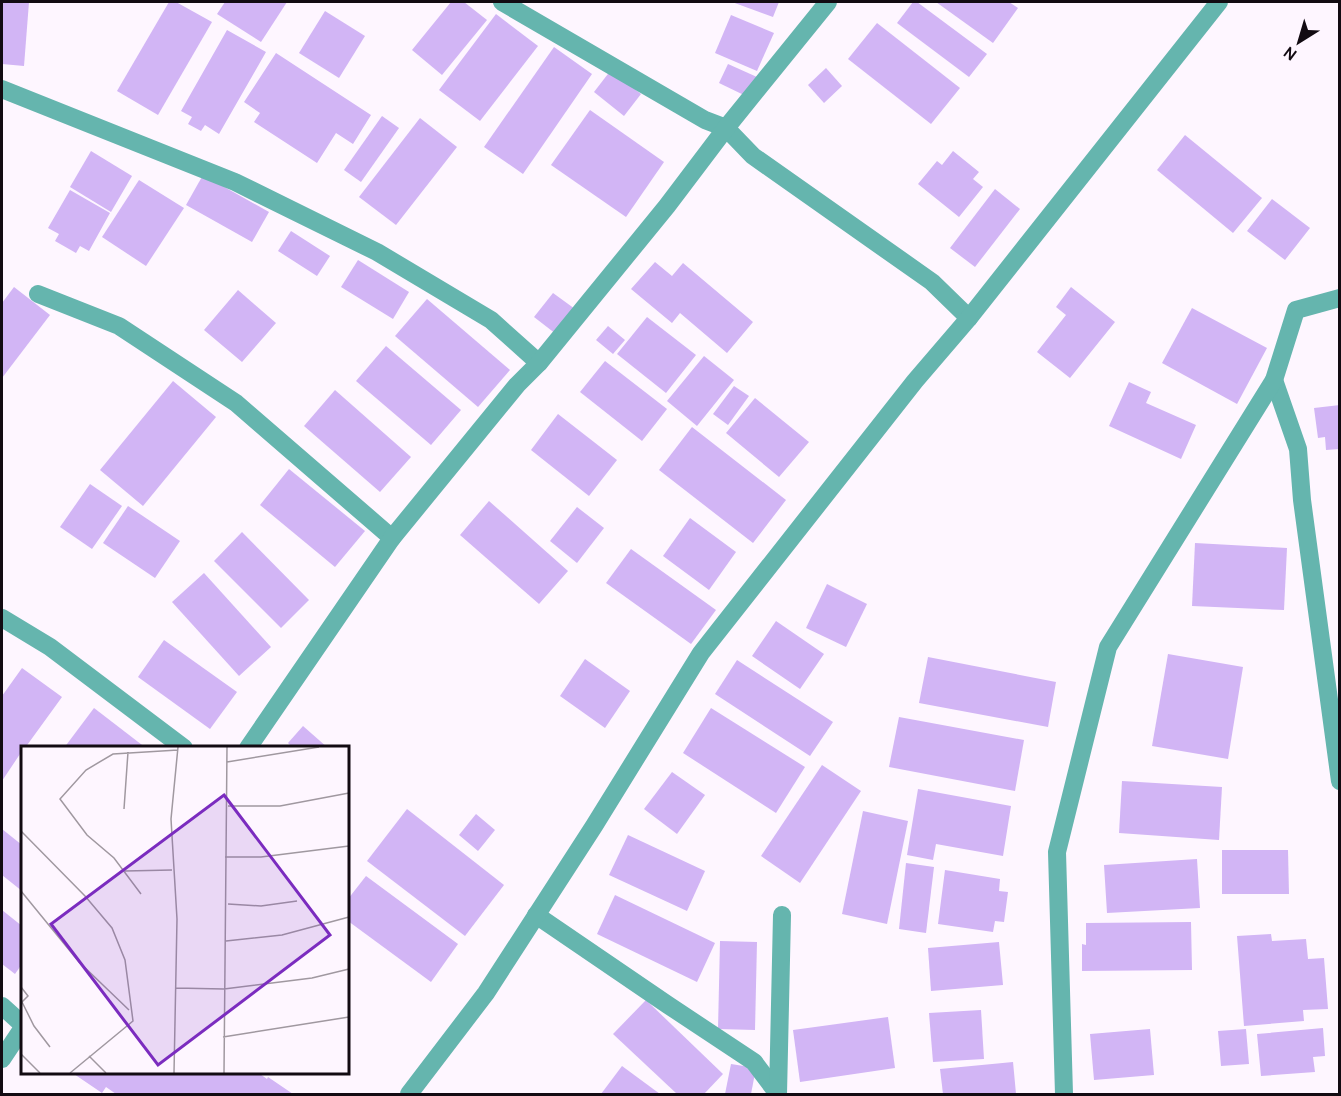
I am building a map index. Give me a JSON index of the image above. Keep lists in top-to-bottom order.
{
  "north": "bottom left"
}
